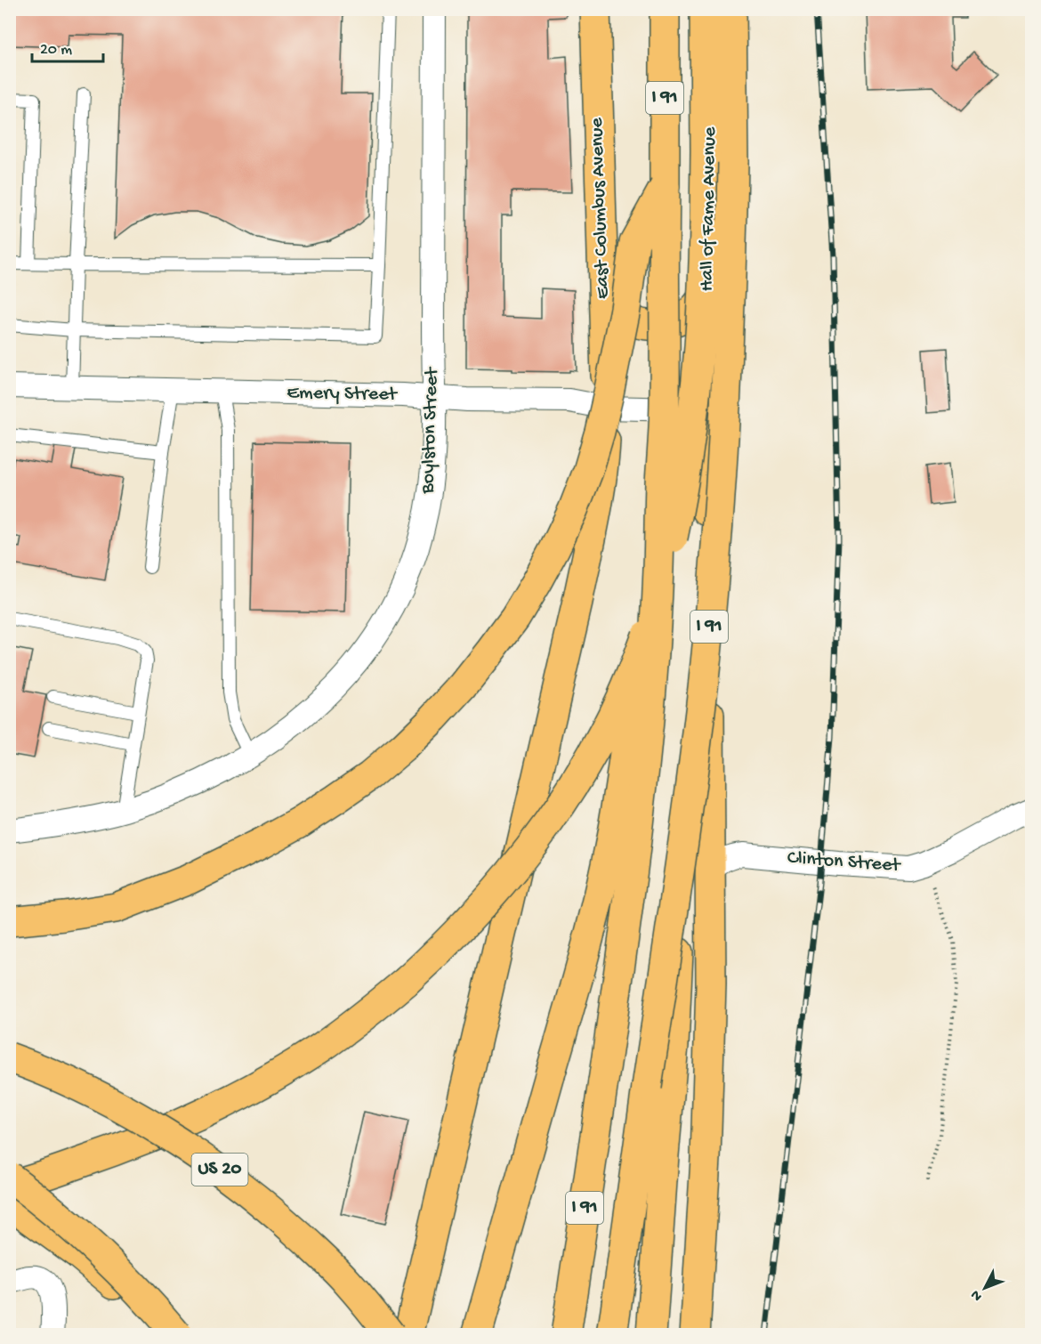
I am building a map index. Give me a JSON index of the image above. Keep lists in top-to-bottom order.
{
  "streets": {
    "main road": [
      "I 91",
      "East Columbus Avenue",
      "Hall of Fame Avenue",
      "US 20"
    ],
    "street": ["Emery Street", "Boylston Street", "Clinton Street"]
  },
  "crossings": [
    ["East Columbus Avenue", "Emery Street"],
    ["Hall of Fame Avenue", "Emery Street"],
    ["Hall of Fame Avenue", "Clinton Street"],
    ["Emery Street", "Boylston Street"]
  ],
  "scale_bar": "20 m",
  "north": "bottom left"
}
